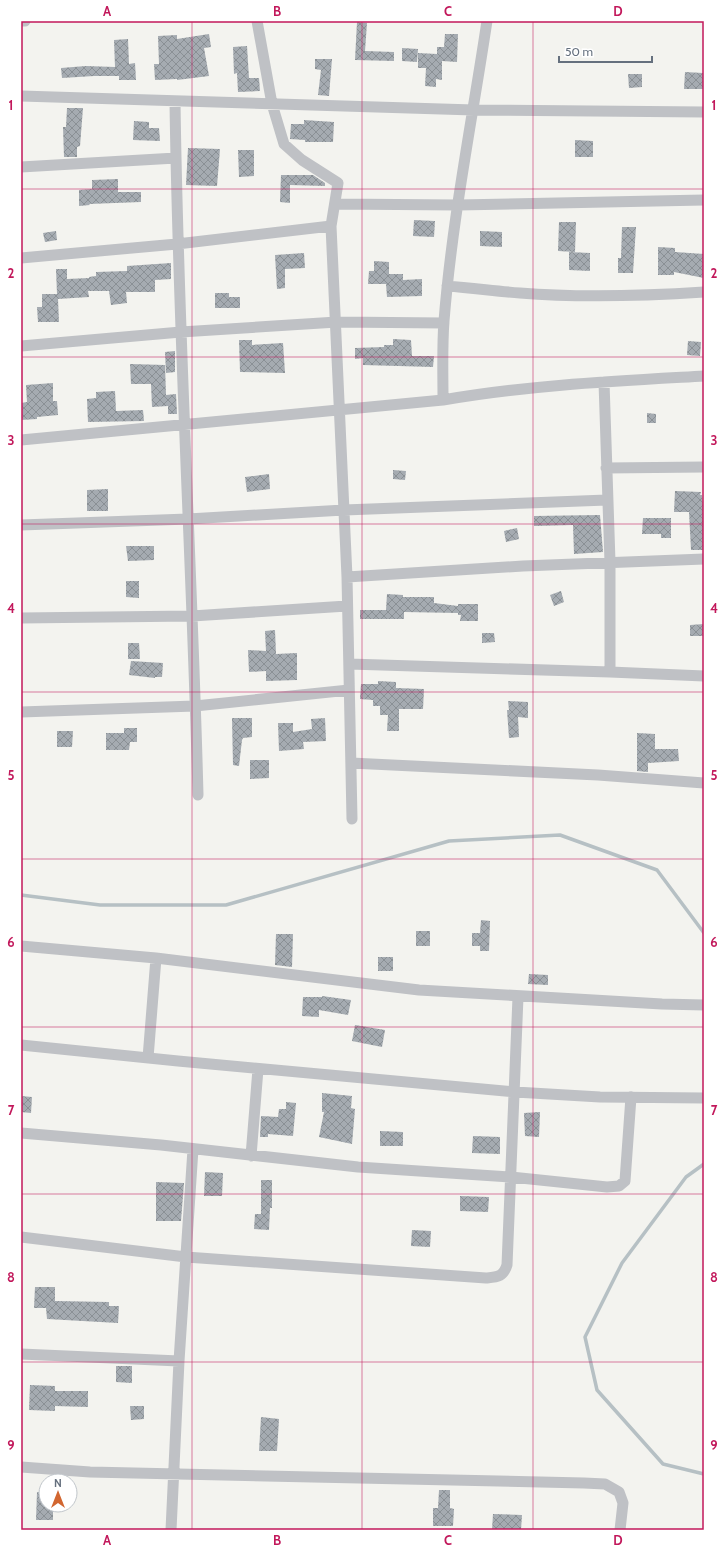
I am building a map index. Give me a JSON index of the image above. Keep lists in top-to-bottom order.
{
  "scale_bar": "50 m",
  "north": "top",
  "grid": {
    "columns": [
      "A",
      "B",
      "C",
      "D"
    ],
    "rows": [
      "1",
      "2",
      "3",
      "4",
      "5",
      "6",
      "7",
      "8",
      "9"
    ]
  }
}
